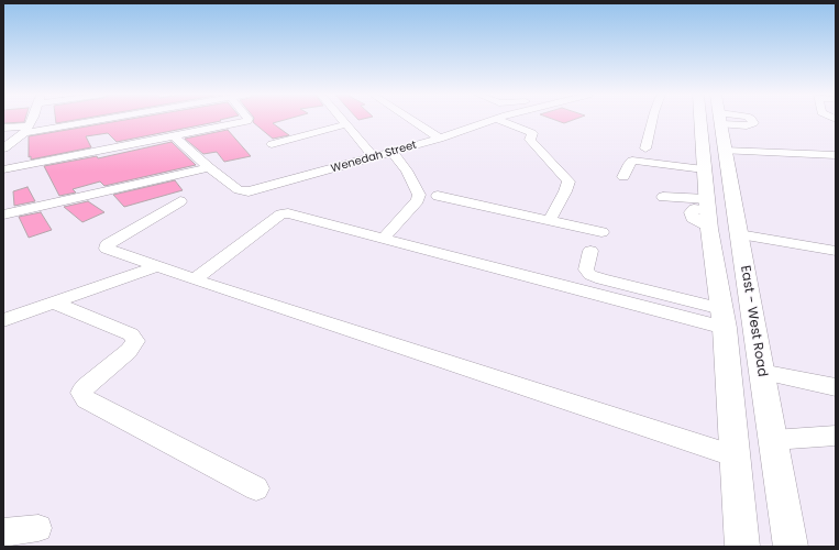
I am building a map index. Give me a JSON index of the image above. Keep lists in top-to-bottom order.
{
  "streets": {
    "main road": ["East - West Road"],
    "street": ["Wenedah Street"]
  }
}
